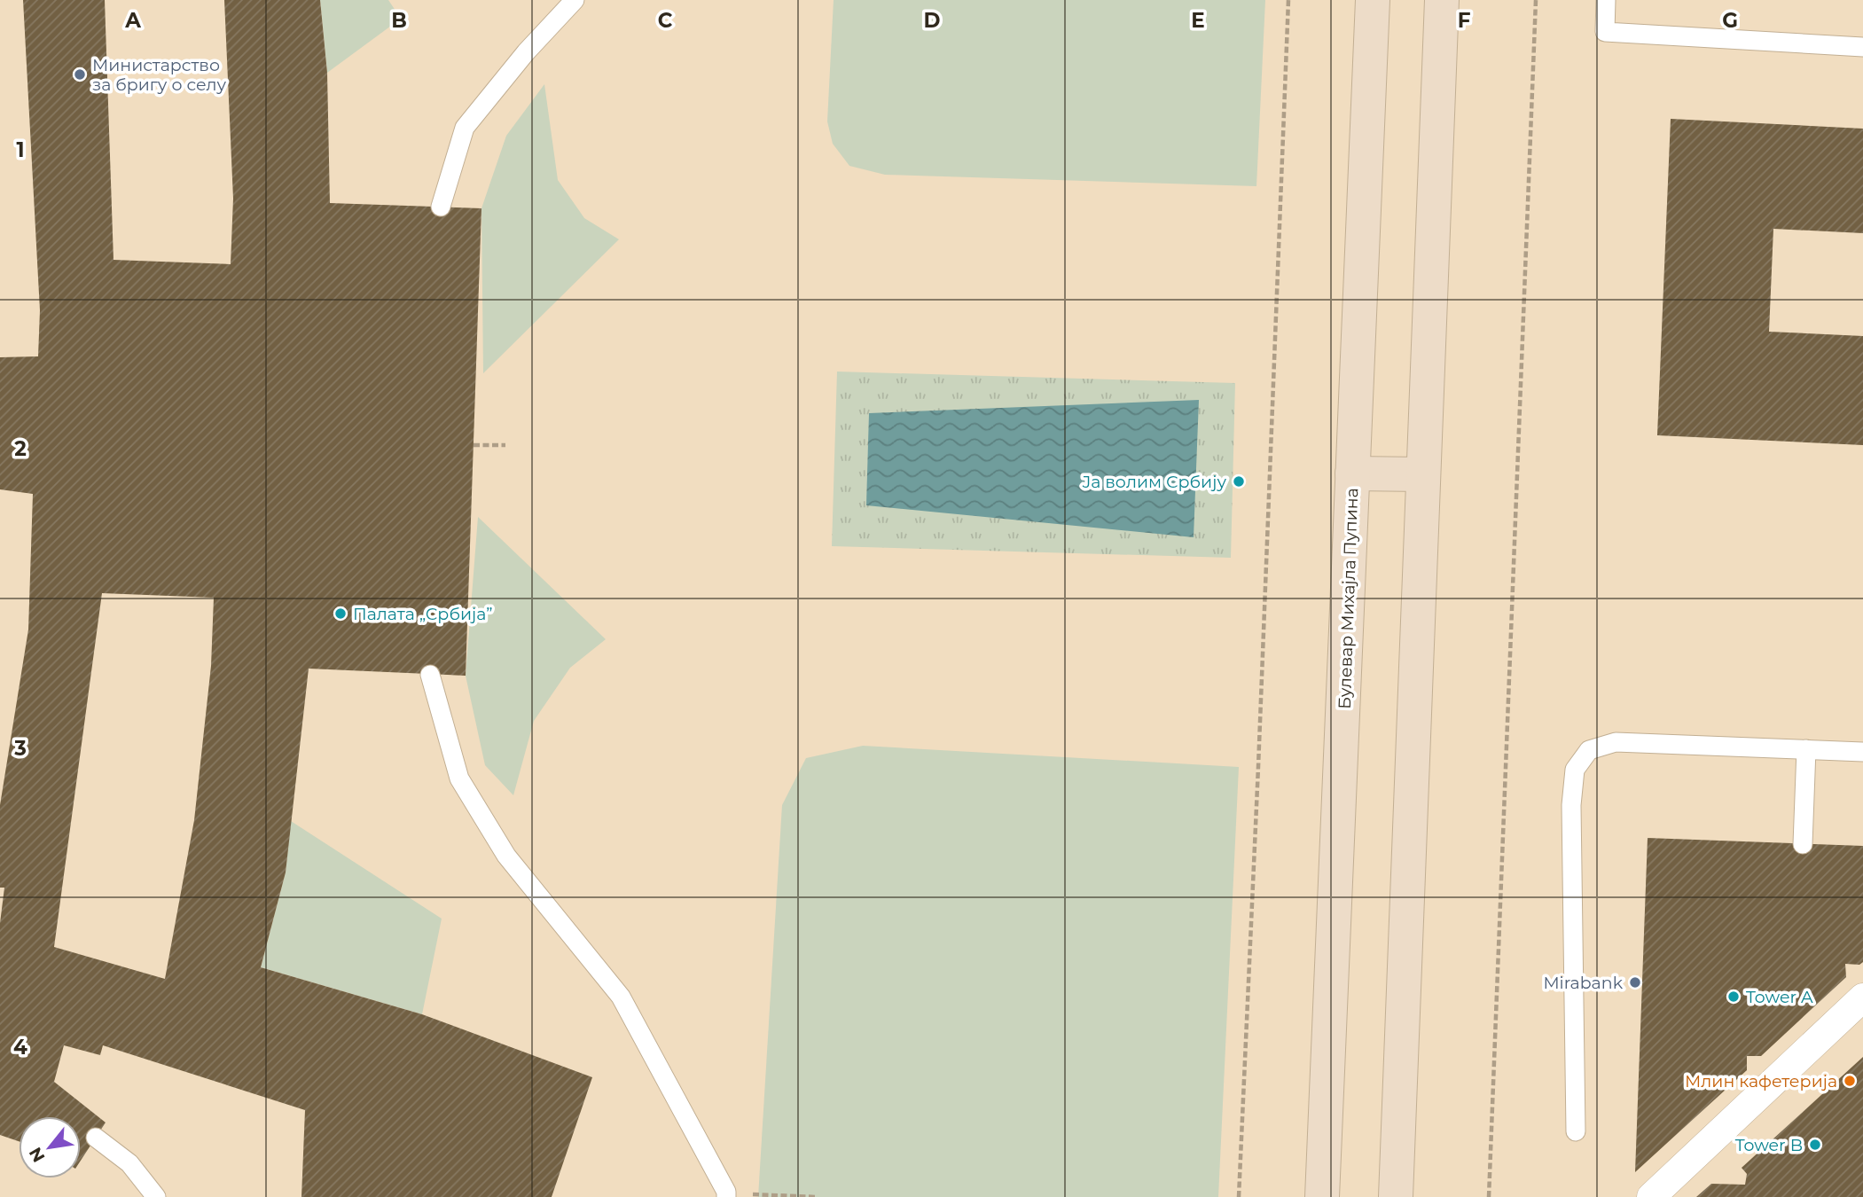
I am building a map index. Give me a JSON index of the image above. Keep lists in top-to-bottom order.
{
  "streets": {
    "main road": ["Булевар Михајла Пупина"]
  },
  "places": [
    "Министарство за бригу о селу",
    "Ја волим Србију",
    "Палата „Србија”",
    "Mirabank",
    "Tower A",
    "Млин кафетерија",
    "Tower B"
  ],
  "north": "bottom left",
  "grid": {
    "columns": [
      "A",
      "B",
      "C",
      "D",
      "E",
      "F",
      "G"
    ],
    "rows": [
      "1",
      "2",
      "3",
      "4"
    ]
  }
}
